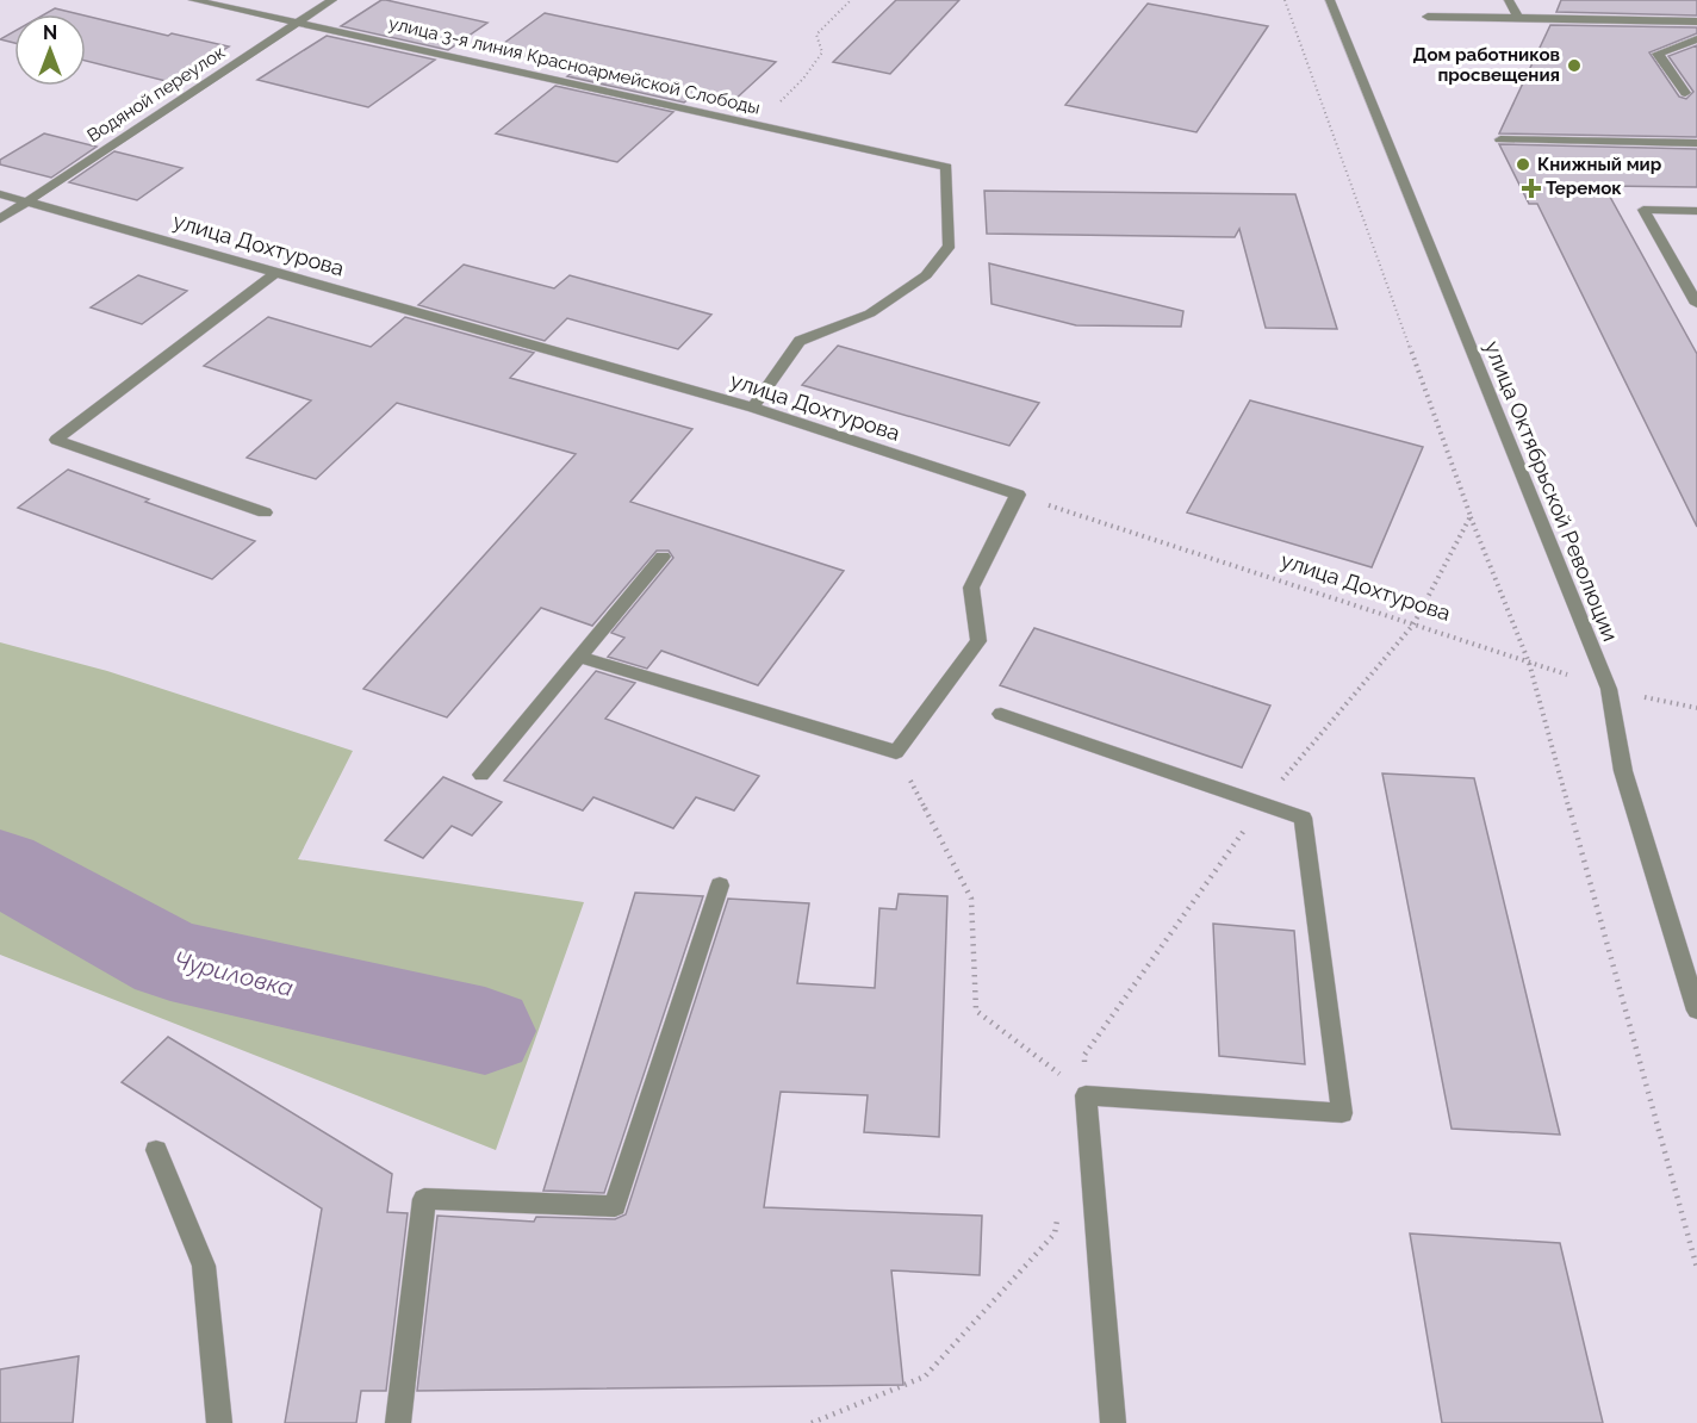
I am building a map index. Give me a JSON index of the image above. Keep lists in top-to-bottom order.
{
  "streets": {
    "street": [
      "улица 3-я линия Красноармейской Слободы",
      "Водяной переулок",
      "улица Дохтурова",
      "улица Октябрьской Революции"
    ]
  },
  "crossings": [
    ["улица 3-я линия Красноармейской Слободы", "Водяной переулок"],
    ["улица 3-я линия Красноармейской Слободы", "улица Дохтурова"],
    ["Водяной переулок", "улица Дохтурова"],
    ["улица Дохтурова", "улица Октябрьской Революции"]
  ],
  "water": ["Чуриловка"],
  "places": {
    "other": ["Дом работников просвещения", "Книжный мир"],
    "health": ["Теремок"]
  },
  "north": "top"
}
